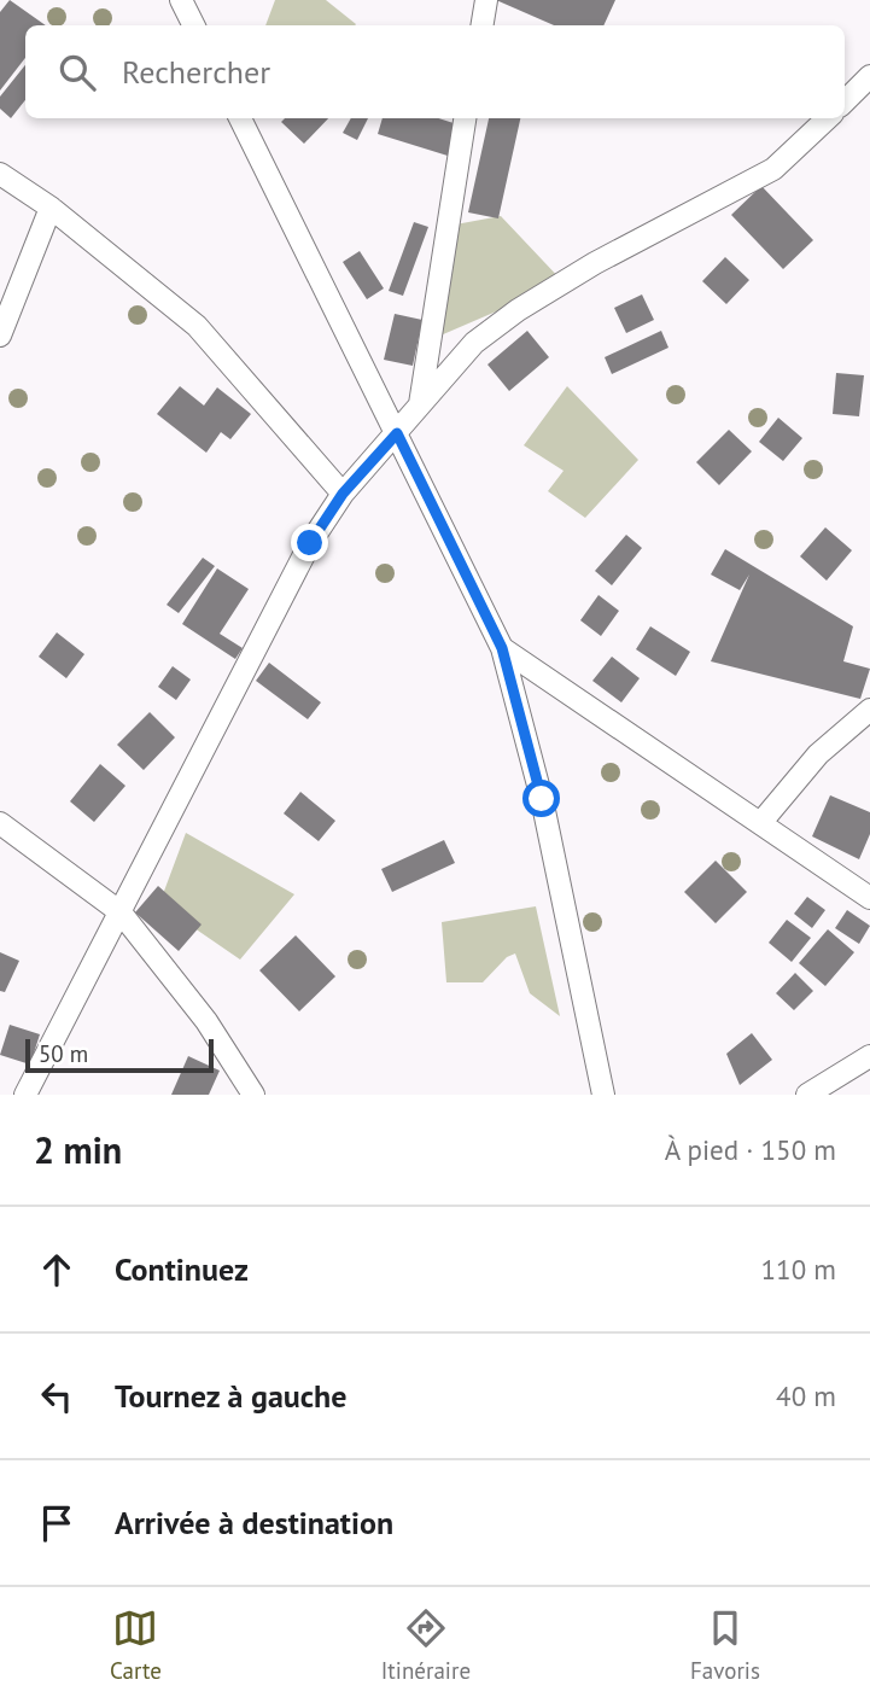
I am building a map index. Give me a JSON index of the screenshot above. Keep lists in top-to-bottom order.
{
  "scale_bar": "50 m",
  "page": {
    "search": "Rechercher",
    "scale": "50 m",
    "heading": ["2 min", "À pied · 150 m"],
    "list": [
      ["Continuez", "110 m"],
      ["Tournez à gauche", "40 m"],
      "Arrivée à destination"
    ],
    "nav": ["Carte", "Itinéraire", "Favoris"]
  }
}
